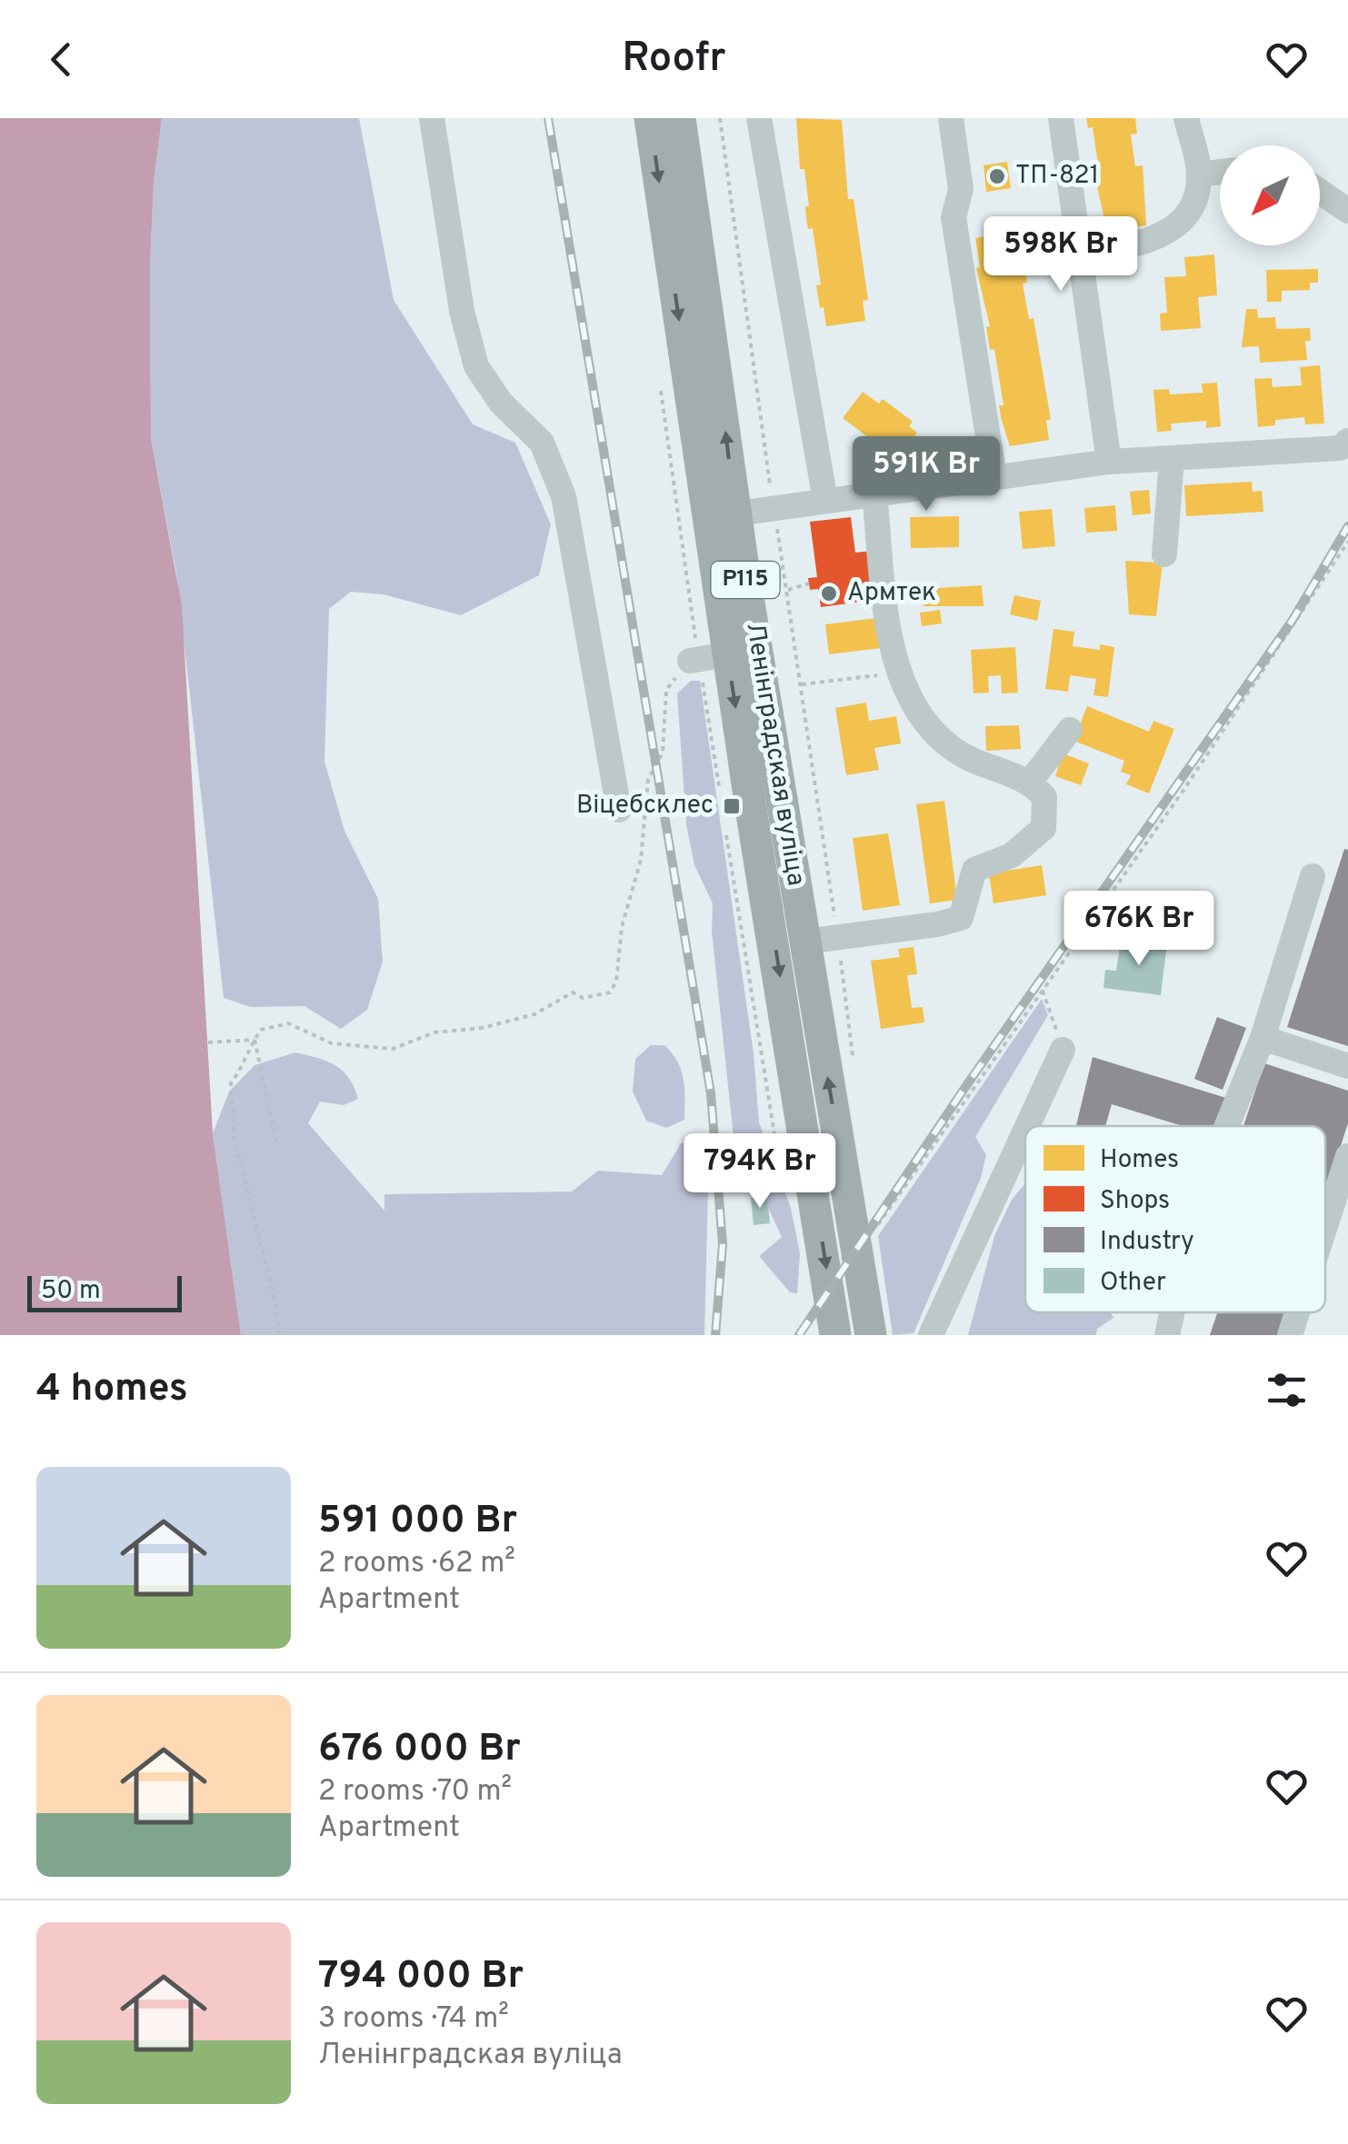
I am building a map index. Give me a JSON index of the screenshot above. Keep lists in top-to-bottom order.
{
  "streets": {
    "main road": ["Р115", "Ленінградская вуліца"]
  },
  "places": {
    "other": ["ТП-821", "Армтек"],
    "transit": ["Віцебсклес"]
  },
  "legend": [
    "Homes",
    "Shops",
    "Industry",
    "Other"
  ],
  "scale_bar": "50 m",
  "north": "bottom left",
  "page": {
    "header": "Roofr",
    "price": [
      "598K Br",
      "591K Br",
      "676K Br",
      "794K Br"
    ],
    "scale": "50 m",
    "heading": "4 homes",
    "list": [
      {
        "name": "591 000 Br",
        "note": "2 rooms · 62 m² · Apartment"
      },
      {
        "name": "676 000 Br",
        "note": "2 rooms · 70 m² · Apartment"
      },
      {
        "name": "794 000 Br",
        "note": "3 rooms · 74 m² · Ленінградская вуліца"
      }
    ]
  }
}
